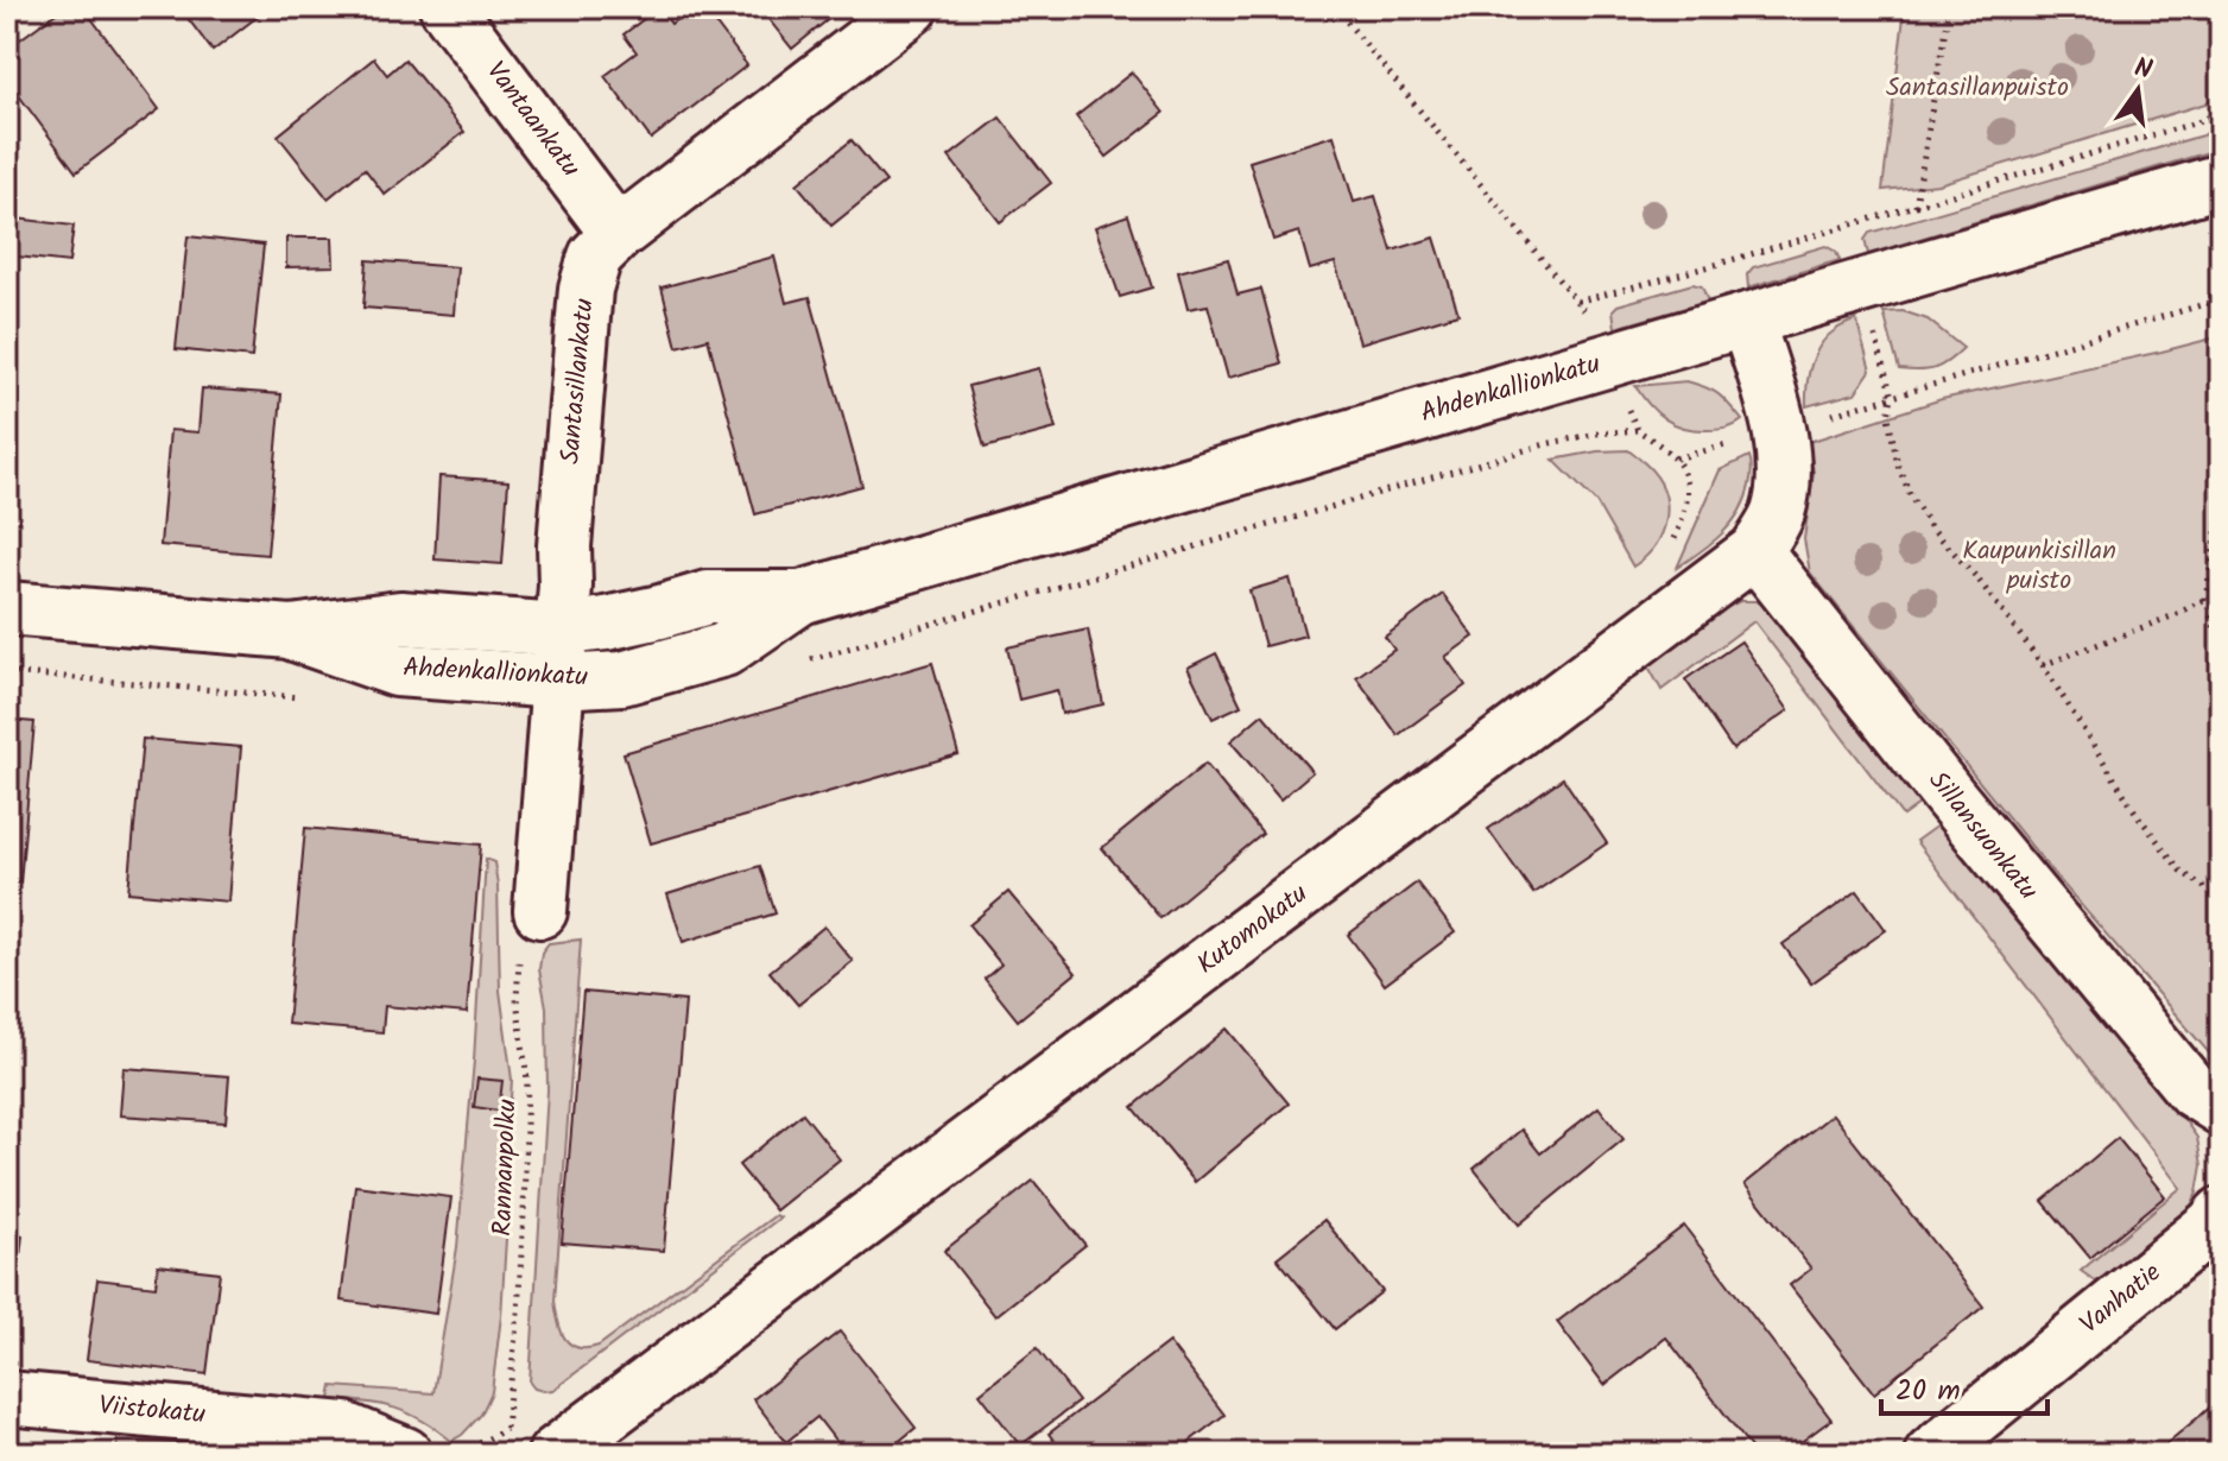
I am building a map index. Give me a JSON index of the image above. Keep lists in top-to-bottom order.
{
  "streets": {
    "street": [
      "Vantaankatu",
      "Santasillankatu",
      "Ahdenkallionkatu",
      "Sillansuonkatu",
      "Kutomokatu",
      "Vanhatie",
      "Viistokatu"
    ],
    "path": ["Rannanpolku"]
  },
  "crossings": [
    ["Vantaankatu", "Santasillankatu"],
    ["Santasillankatu", "Ahdenkallionkatu"],
    ["Santasillankatu", "Rannanpolku"],
    ["Ahdenkallionkatu", "Kutomokatu"],
    ["Sillansuonkatu", "Kutomokatu"]
  ],
  "parks": ["Santasillanpuisto", "Kaupunkisillan puisto"],
  "scale_bar": "20 m",
  "north": "top"
}
